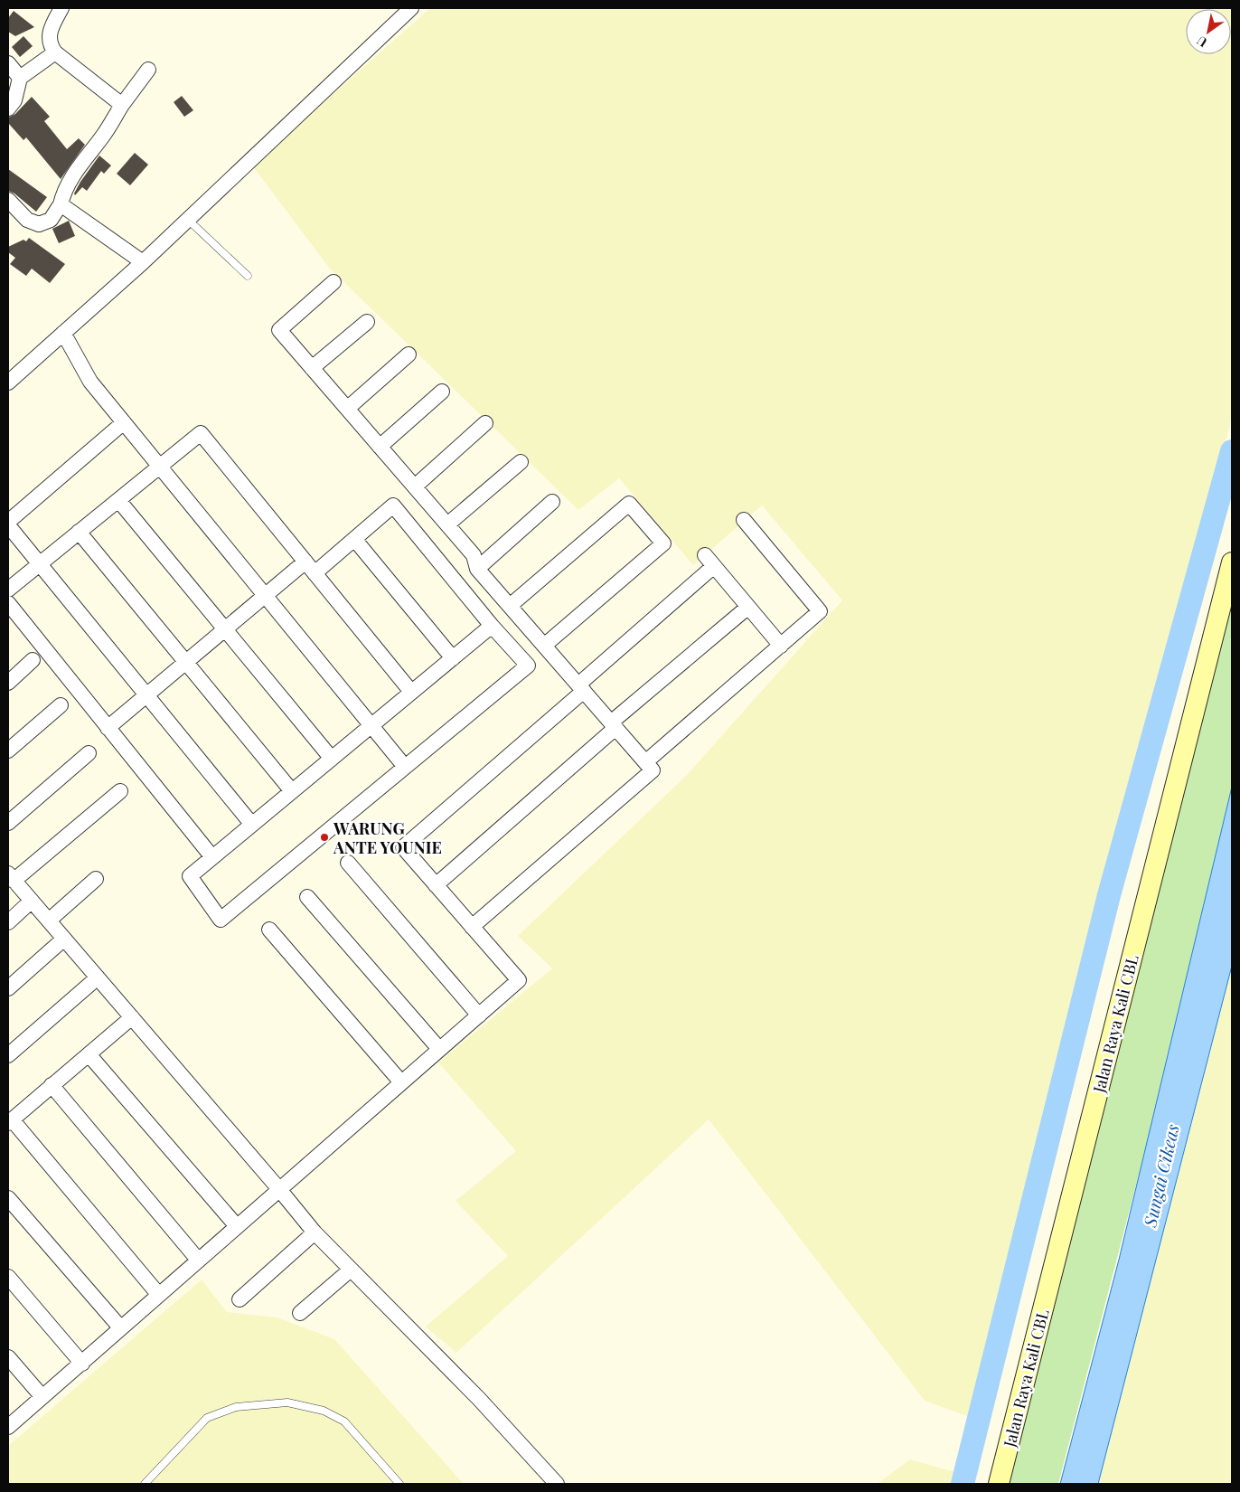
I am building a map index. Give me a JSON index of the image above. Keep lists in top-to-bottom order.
{
  "streets": {
    "main road": ["Jalan Raya Kali CBL"]
  },
  "water": ["Sungai Cikeas"],
  "places": ["WARUNG ANTE YOUNIE"],
  "north": "bottom left"
}
